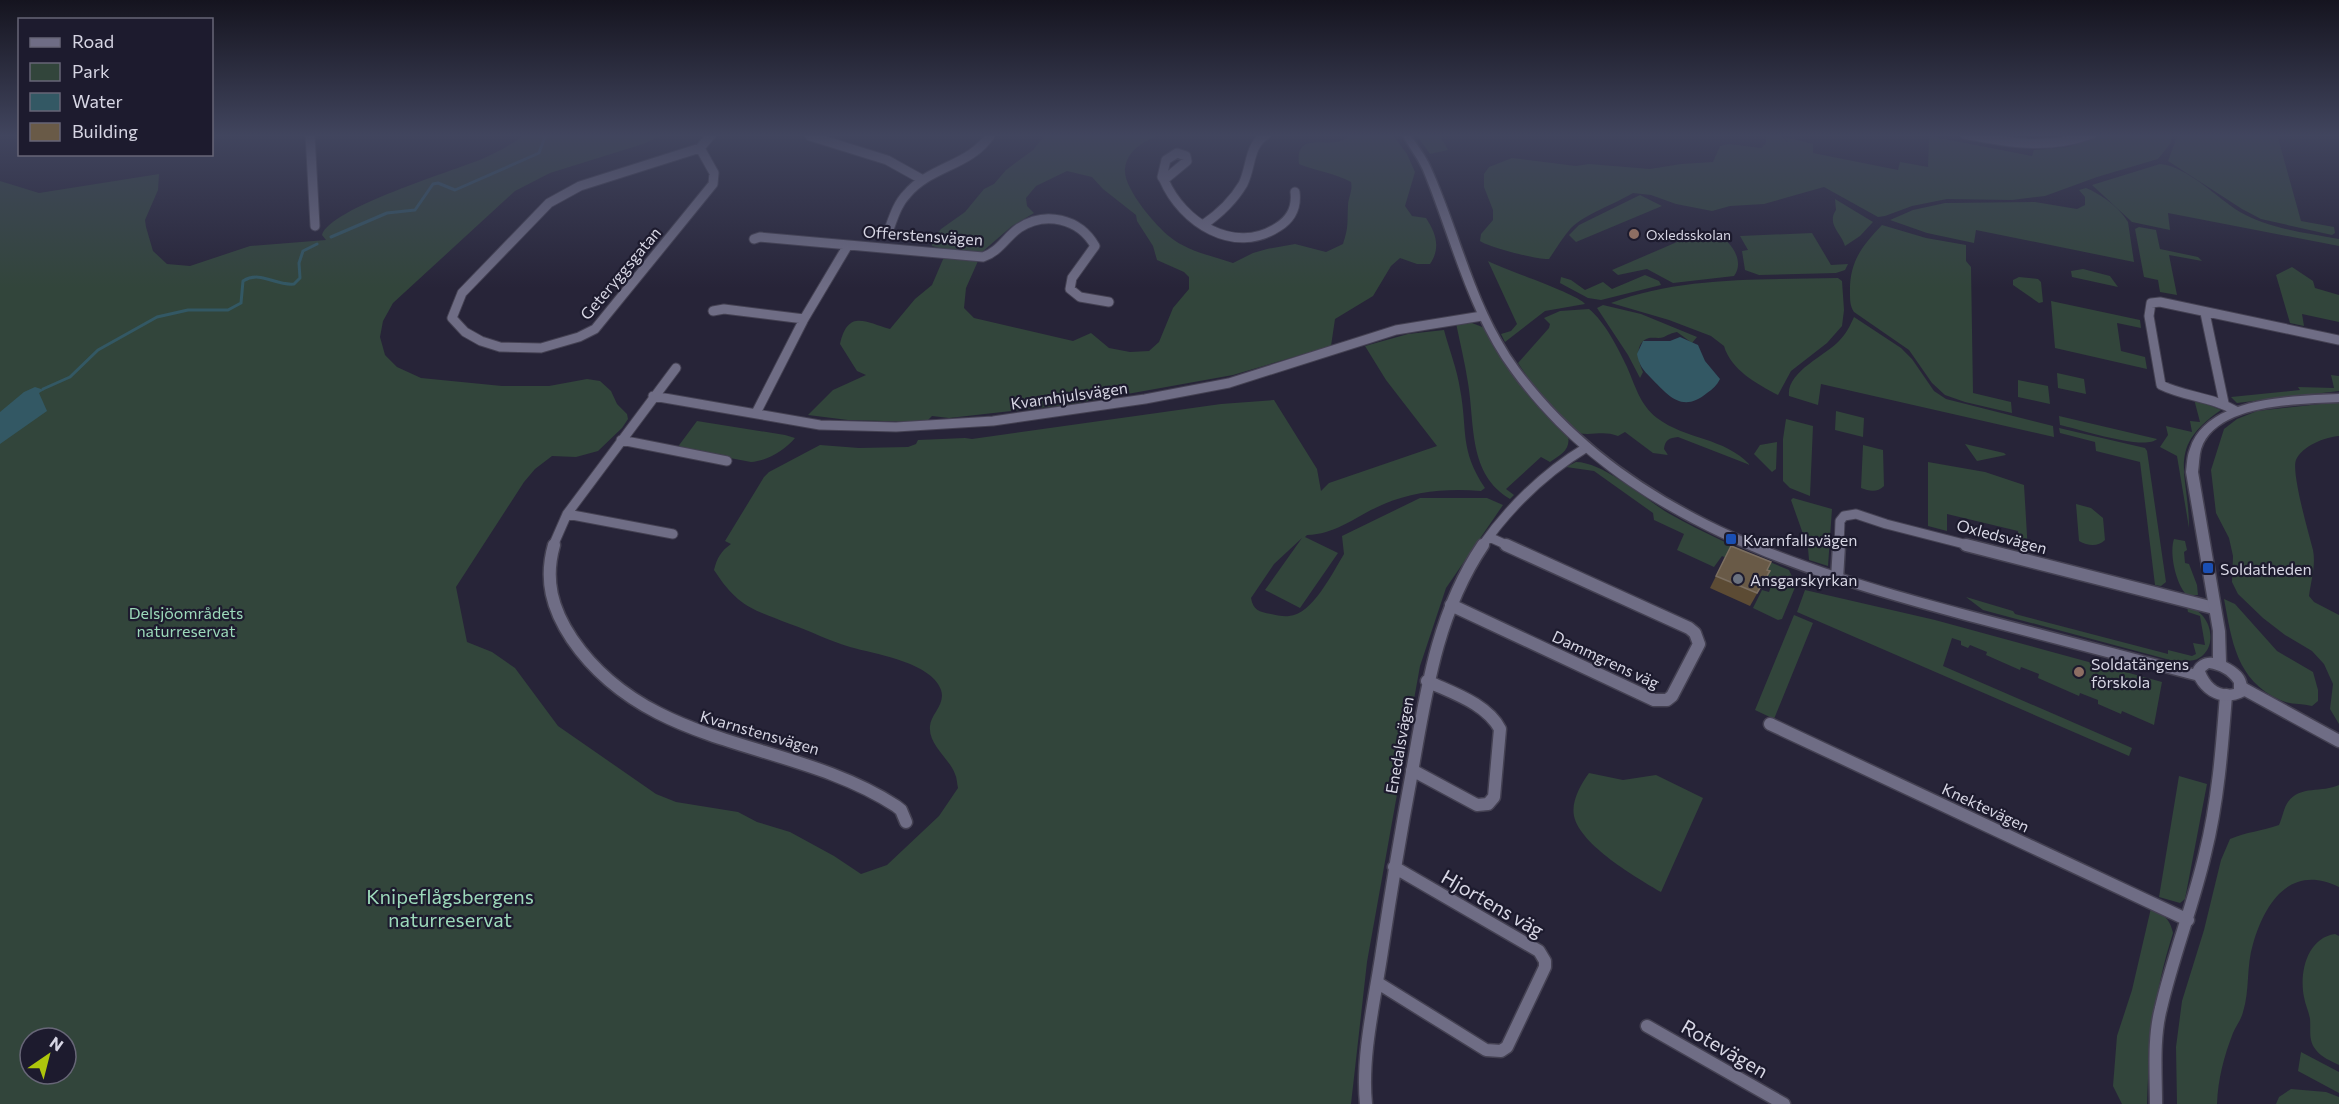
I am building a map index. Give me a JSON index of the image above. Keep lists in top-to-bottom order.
{
  "streets": {
    "street": [
      "Offerstensvägen",
      "Geteryggsgatan",
      "Kvarnhjulsvägen",
      "Oxledsvägen",
      "Dammgrens väg",
      "Kvarnstensvägen",
      "Enedalsvägen",
      "Knektevägen",
      "Hjortens väg",
      "Rotevägen"
    ]
  },
  "crossings": [
    ["Offerstensvägen", "Kvarnhjulsvägen"],
    ["Kvarnhjulsvägen", "Kvarnstensvägen"],
    ["Dammgrens väg", "Enedalsvägen"],
    ["Enedalsvägen", "Hjortens väg"]
  ],
  "parks": ["Delsjöområdets naturreservat", "Knipeflågsbergens naturreservat"],
  "places": {
    "other": ["Oxledsskolan", "Ansgarskyrkan", "Soldatängens förskola"],
    "transit": ["Kvarnfallsvägen", "Soldatheden"]
  },
  "legend": [
    "Road",
    "Park",
    "Water",
    "Building"
  ],
  "north": "top right"
}
